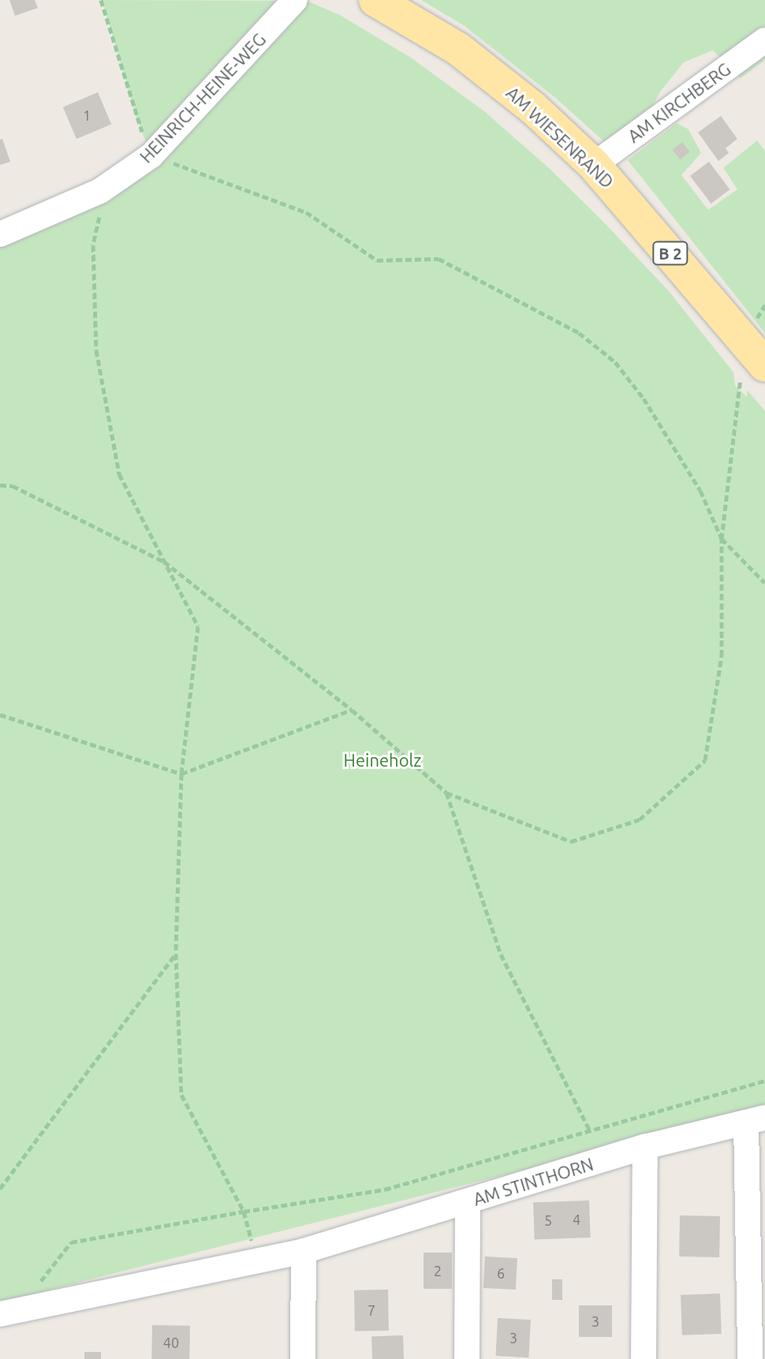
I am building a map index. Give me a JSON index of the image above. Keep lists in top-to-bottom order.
{
  "streets": {
    "main road": ["AM WIESENRAND", "B 2"],
    "street": ["HEINRICH-HEINE-WEG", "AM KIRCHBERG", "AM STINTHORN"]
  },
  "crossings": [
    ["AM KIRCHBERG", "AM WIESENRAND"]
  ],
  "parks": ["Heineholz"],
  "house_numbers": [
    "1",
    "4",
    "5",
    "2",
    "6",
    "7",
    "3",
    "3",
    "40"
  ]
}
